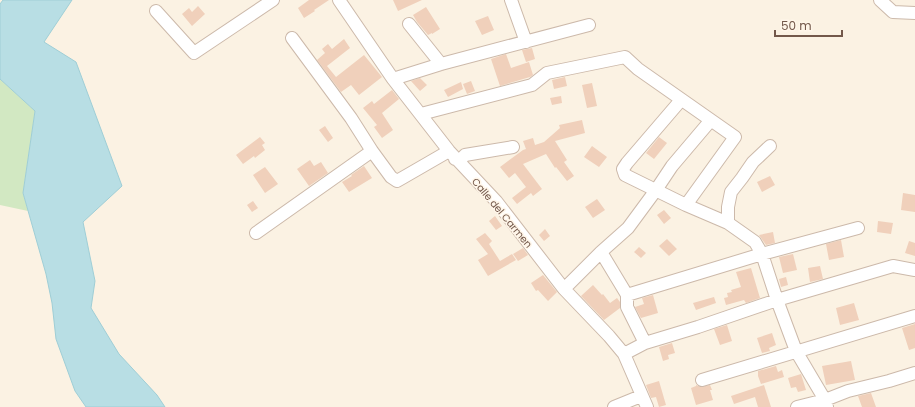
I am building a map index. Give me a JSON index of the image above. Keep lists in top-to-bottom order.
{
  "streets": {
    "street": ["Calle del Carmen"]
  },
  "scale_bar": "50 m"
}
